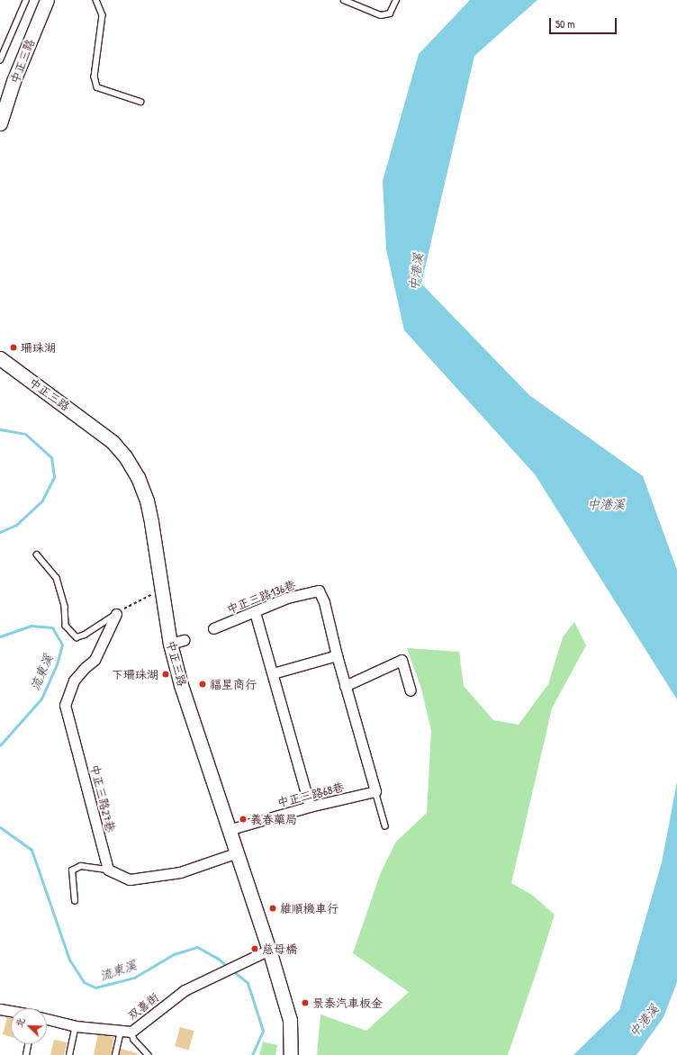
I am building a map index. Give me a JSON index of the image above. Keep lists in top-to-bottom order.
{
  "streets": {
    "main road": ["中正三路"],
    "street": [
      "中正三路136巷",
      "中正三路68巷",
      "中正三路27巷",
      "双喜街"
    ]
  },
  "crossings": [
    ["中正三路", "中正三路68巷"],
    ["中正三路", "双喜街"]
  ],
  "water": ["中港溪", "流東溪"],
  "places": [
    "珊珠湖",
    "下珊珠湖",
    "福星商行",
    "義春藥局",
    "維順機車行",
    "慈母橋",
    "景泰汽車板金"
  ],
  "scale_bar": "50 m",
  "north": "top left"
}
